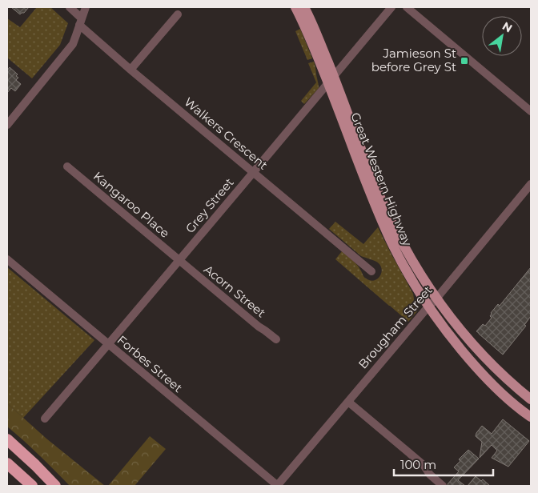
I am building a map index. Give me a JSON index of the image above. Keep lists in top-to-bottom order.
{
  "streets": {
    "main road": ["Great Western Highway"],
    "street": [
      "Walkers Crescent",
      "Kangaroo Place",
      "Grey Street",
      "Acorn Street",
      "Brougham Street",
      "Forbes Street"
    ]
  },
  "crossings": [
    ["Walkers Crescent", "Grey Street"],
    ["Great Western Highway", "Grey Street"],
    ["Great Western Highway", "Brougham Street"],
    ["Kangaroo Place", "Grey Street"],
    ["Kangaroo Place", "Acorn Street"],
    ["Grey Street", "Acorn Street"],
    ["Grey Street", "Forbes Street"],
    ["Brougham Street", "Forbes Street"]
  ],
  "places": {
    "transit": ["Jamieson St before Grey St"]
  },
  "scale_bar": "100 m",
  "north": "top right"
}
